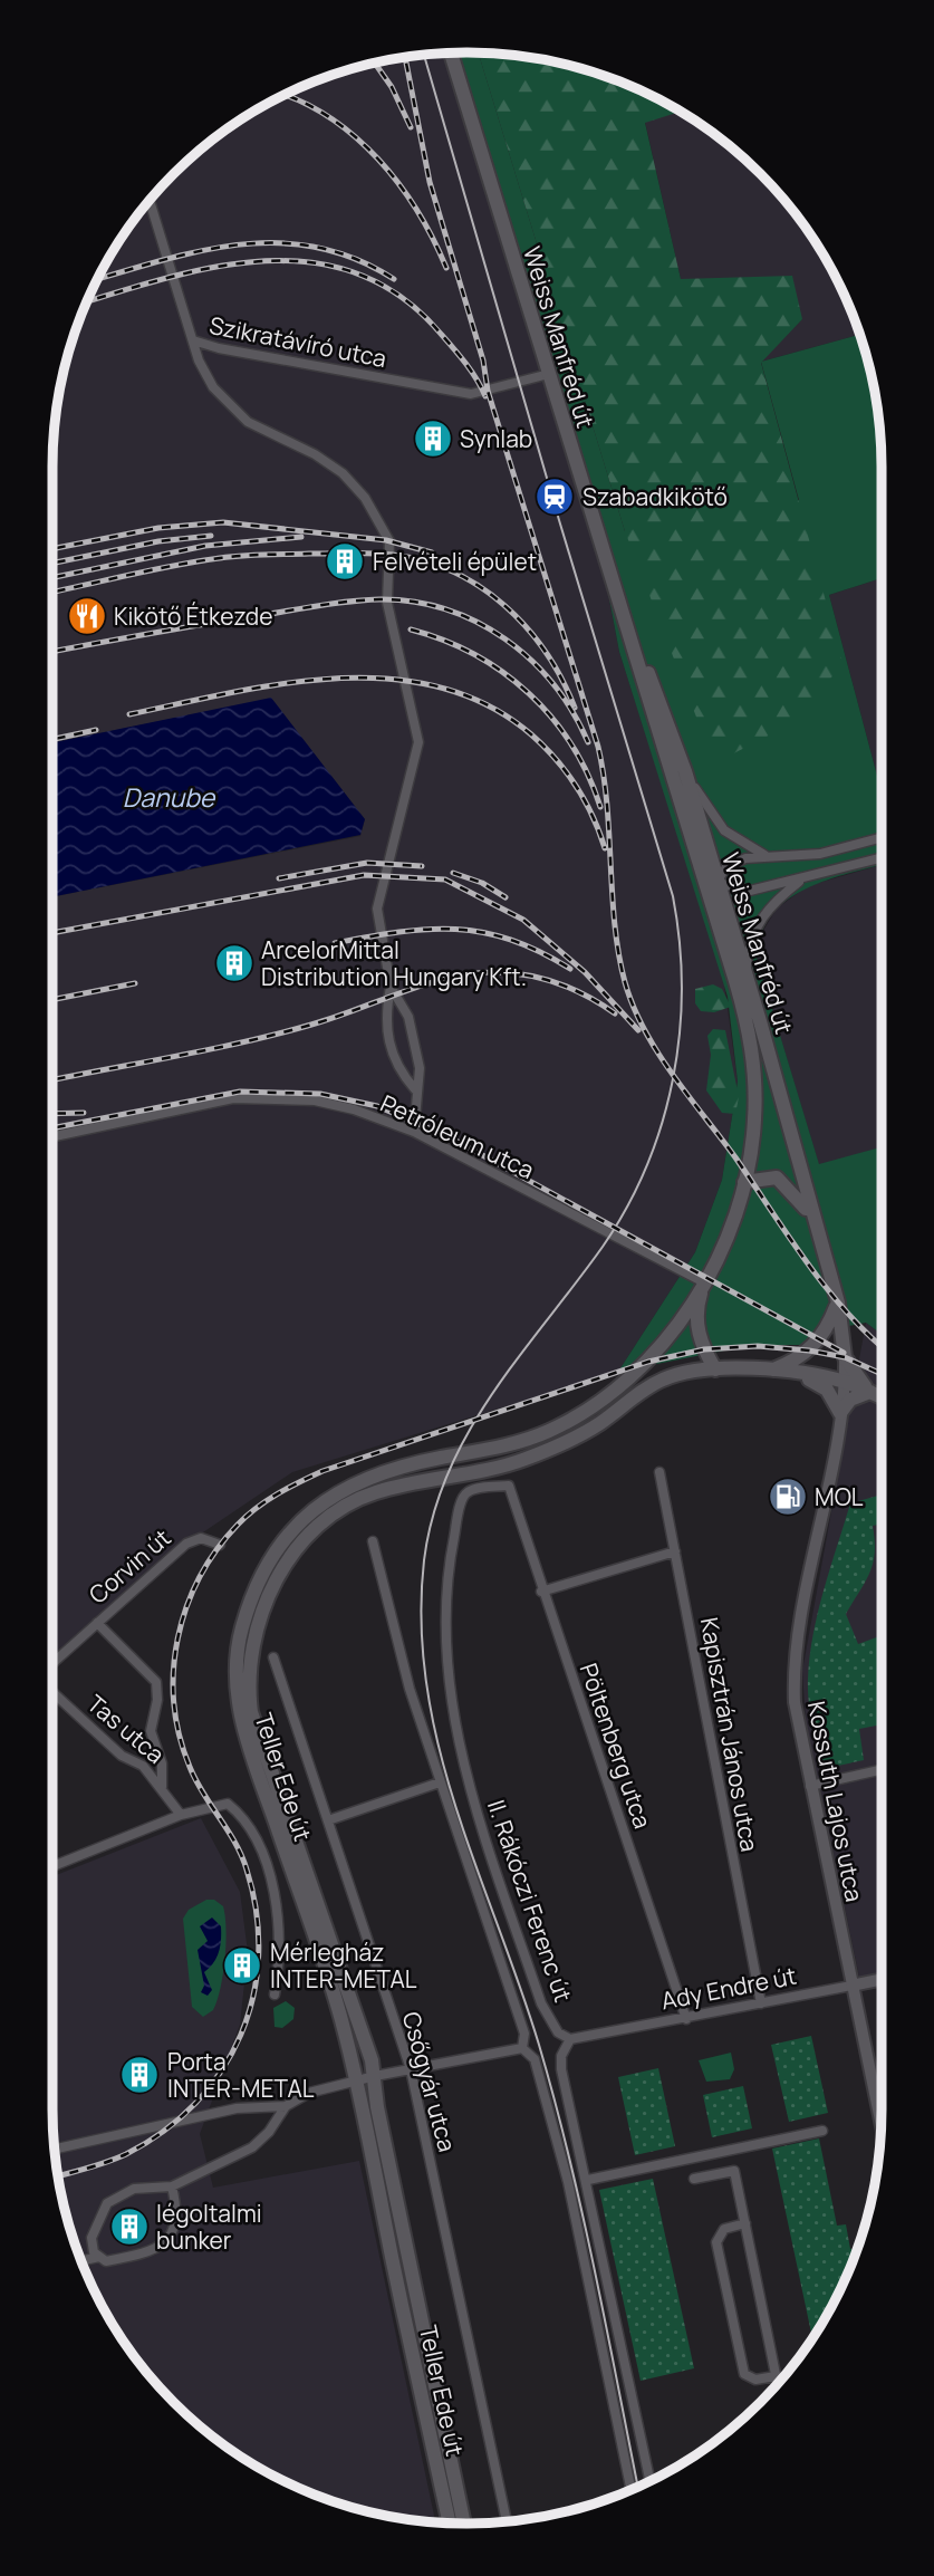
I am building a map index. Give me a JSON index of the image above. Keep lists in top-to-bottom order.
{
  "streets": {
    "main road": ["Weiss Manfréd út", "Teller Ede út"],
    "street": [
      "Szikratávíró utca",
      "Petróleum utca",
      "Corvin út",
      "Tas utca",
      "Kapisztrán János utca",
      "Pöltenberg utca",
      "Kossuth Lajos utca",
      "II. Rákóczi Ferenc út",
      "Ady Endre út",
      "Csőgyár utca"
    ]
  },
  "crossings": [
    ["Weiss Manfréd út", "Szikratávíró utca"],
    ["Weiss Manfréd út", "Petróleum utca"],
    ["Weiss Manfréd út", "Teller Ede út"],
    ["Weiss Manfréd út", "Kossuth Lajos utca"],
    ["Petróleum utca", "Teller Ede út"],
    ["Kapisztrán János utca", "Ady Endre út"],
    ["Pöltenberg utca", "II. Rákóczi Ferenc út"],
    ["Pöltenberg utca", "Ady Endre út"],
    ["Kossuth Lajos utca", "Ady Endre út"],
    ["II. Rákóczi Ferenc út", "Ady Endre út"]
  ],
  "water": ["Danube"],
  "places": {
    "building": [
      "Synlab",
      "Felvételi épület",
      "ArcelorMittal Distribution Hungary Kft.",
      "Mérlegház INTER-METAL",
      "Porta INTER-METAL",
      "légoltalmi bunker"
    ],
    "station": ["Szabadkikötő"],
    "restaurant": ["Kikötő Étkezde"],
    "fuel station": ["MOL"]
  }
}
